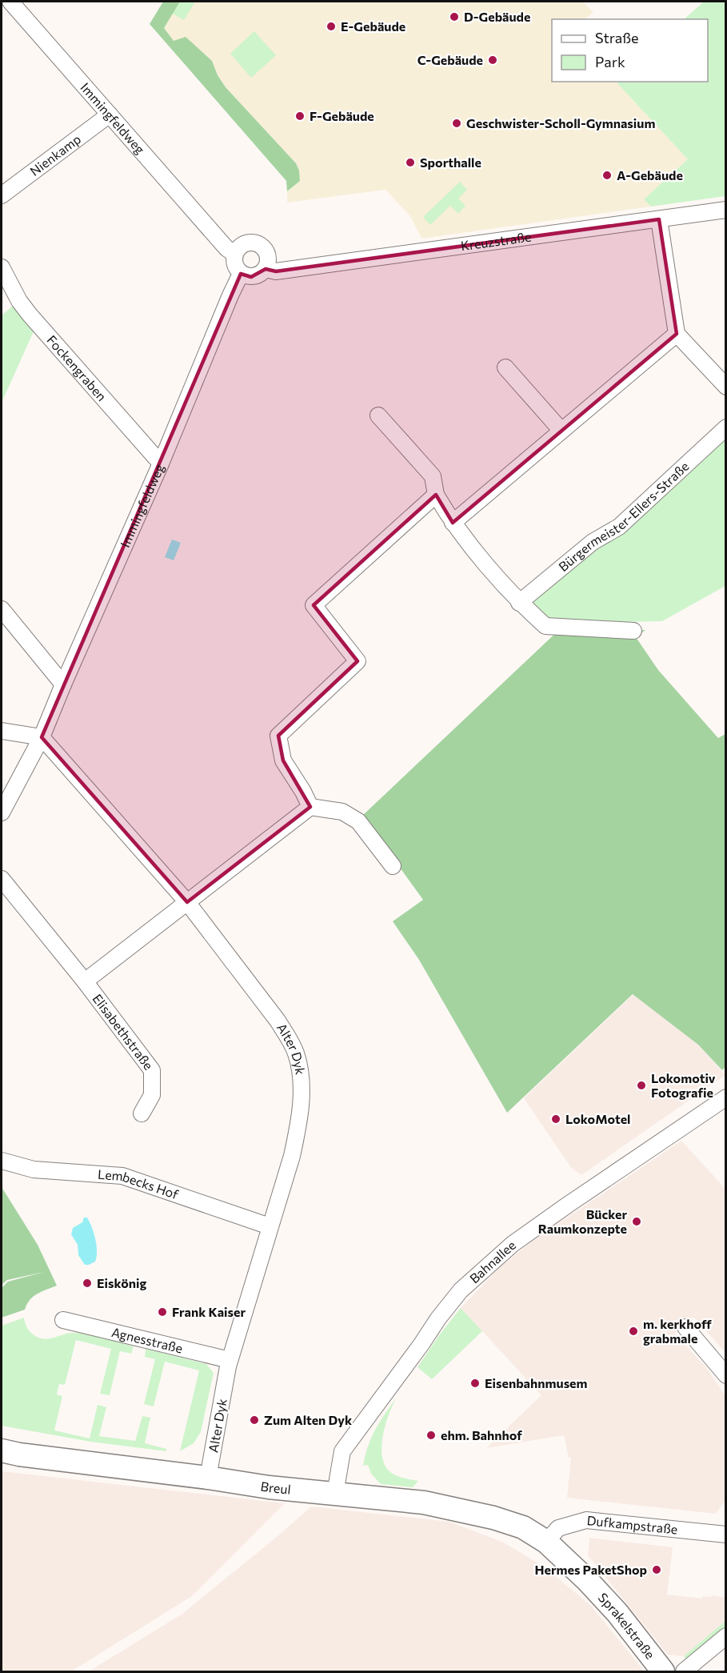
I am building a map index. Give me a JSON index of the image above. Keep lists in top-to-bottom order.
{
  "streets": {
    "main road": ["Breul", "Sprakelstraße"],
    "street": [
      "Immingfeldweg",
      "Nienkamp",
      "Kreuzstraße",
      "Fockengraben",
      "Bürgermeister-Ellers-Straße",
      "Elisabethstraße",
      "Alter Dyk",
      "Lembecks Hof",
      "Bahnallee",
      "Agnesstraße",
      "Dufkampstraße"
    ]
  },
  "crossings": [
    ["Immingfeldweg", "Nienkamp"],
    ["Immingfeldweg", "Kreuzstraße"],
    ["Immingfeldweg", "Fockengraben"],
    ["Immingfeldweg", "Alter Dyk"],
    ["Elisabethstraße", "Alter Dyk"],
    ["Alter Dyk", "Lembecks Hof"],
    ["Alter Dyk", "Agnesstraße"],
    ["Alter Dyk", "Breul"],
    ["Bahnallee", "Breul"],
    ["Breul", "Dufkampstraße"],
    ["Breul", "Sprakelstraße"],
    ["Dufkampstraße", "Sprakelstraße"]
  ],
  "places": [
    "D-Gebäude",
    "E-Gebäude",
    "C-Gebäude",
    "F-Gebäude",
    "Geschwister-Scholl-Gymnasium",
    "Sporthalle",
    "A-Gebäude",
    "Lokomotiv Fotografie",
    "LokoMotel",
    "Bücker Raumkonzepte",
    "Eiskönig",
    "Frank Kaiser",
    "m. kerkhoff grabmale",
    "Eisenbahnmusem",
    "Zum Alten Dyk",
    "ehm. Bahnhof",
    "Hermes PaketShop"
  ],
  "legend": ["Straße", "Park"]
}
